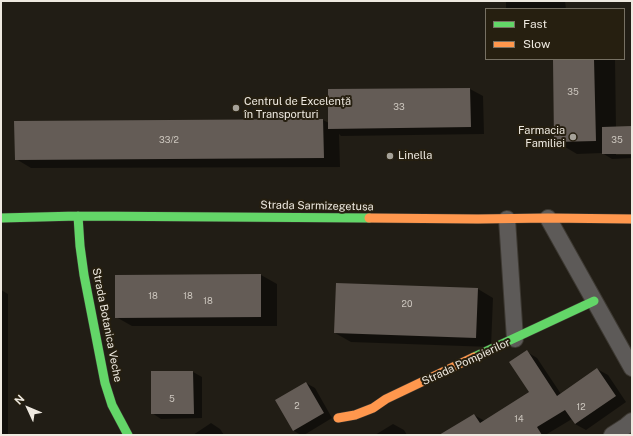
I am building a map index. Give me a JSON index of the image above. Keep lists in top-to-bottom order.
{
  "streets": {
    "main road": ["Strada Sarmizegetusa", "Strada Botanica Veche", "Strada Pompierilor"]
  },
  "crossings": [
    ["Strada Sarmizegetusa", "Strada Botanica Veche"]
  ],
  "places": ["Centrul de Excelență în Transporturi", "Farmacia Familiei", "Linella"],
  "house_numbers": [
    "35",
    "33",
    "33/2",
    "35",
    "18",
    "18",
    "18",
    "20",
    "5",
    "2",
    "12",
    "14"
  ],
  "legend": ["Fast", "Slow"],
  "north": "top left"
}
